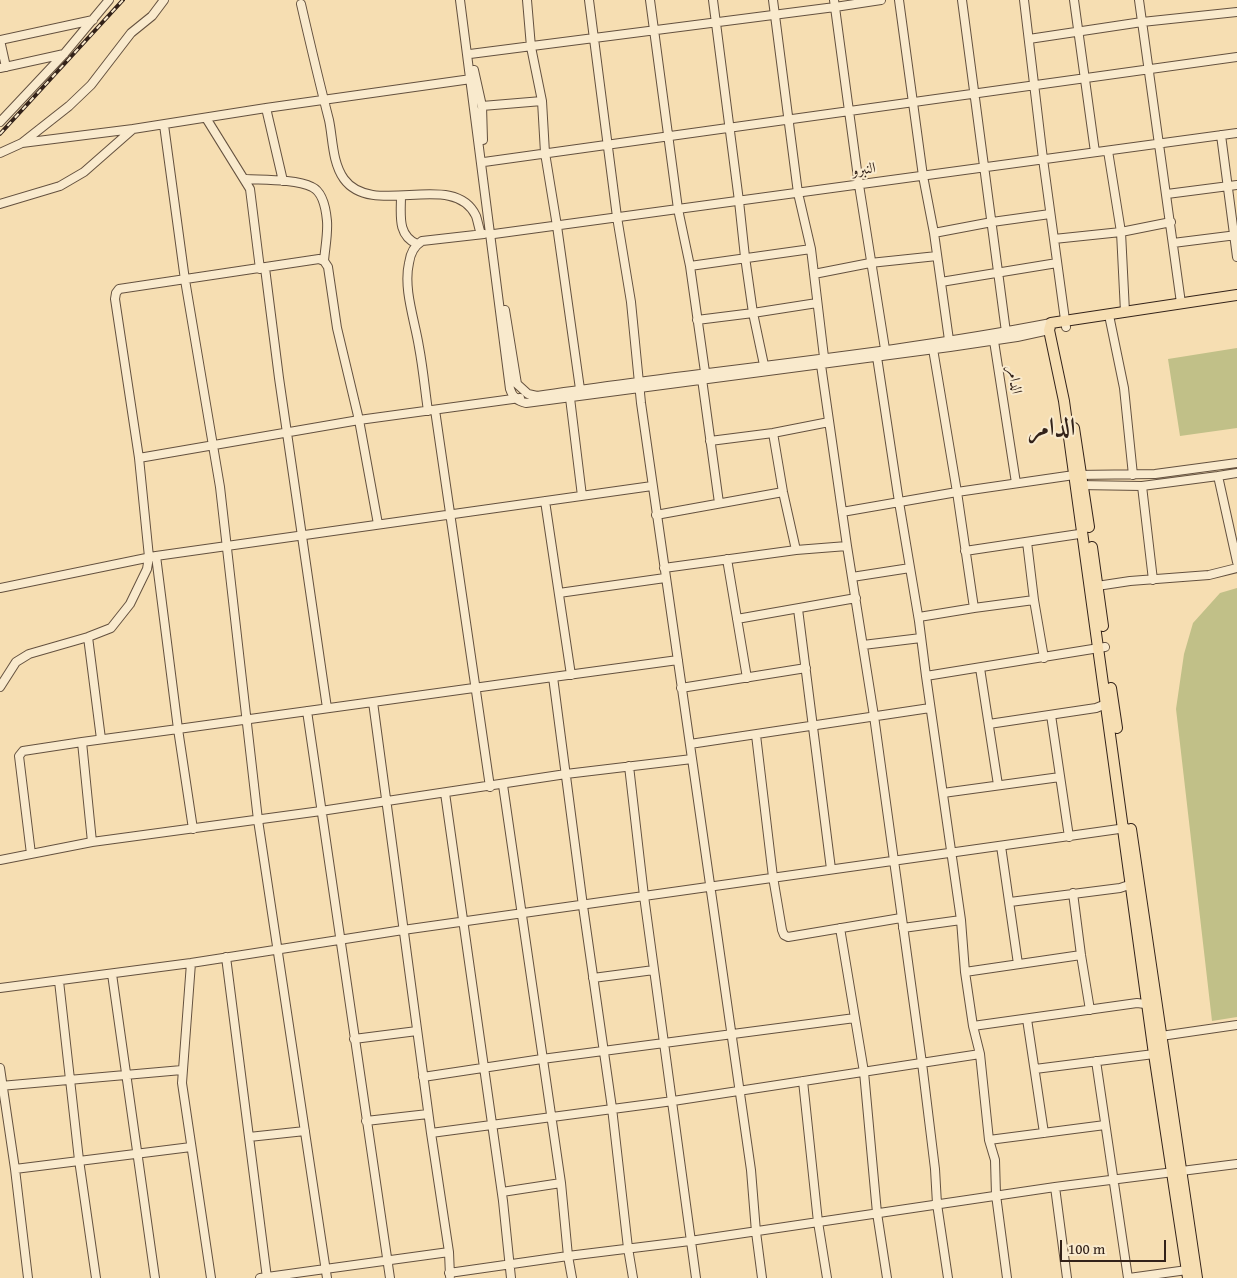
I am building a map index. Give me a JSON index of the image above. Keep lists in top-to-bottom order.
{
  "streets": {
    "street": ["النبرو", "الدامر"]
  },
  "districts": ["الدامر"],
  "scale_bar": "100 m"
}
